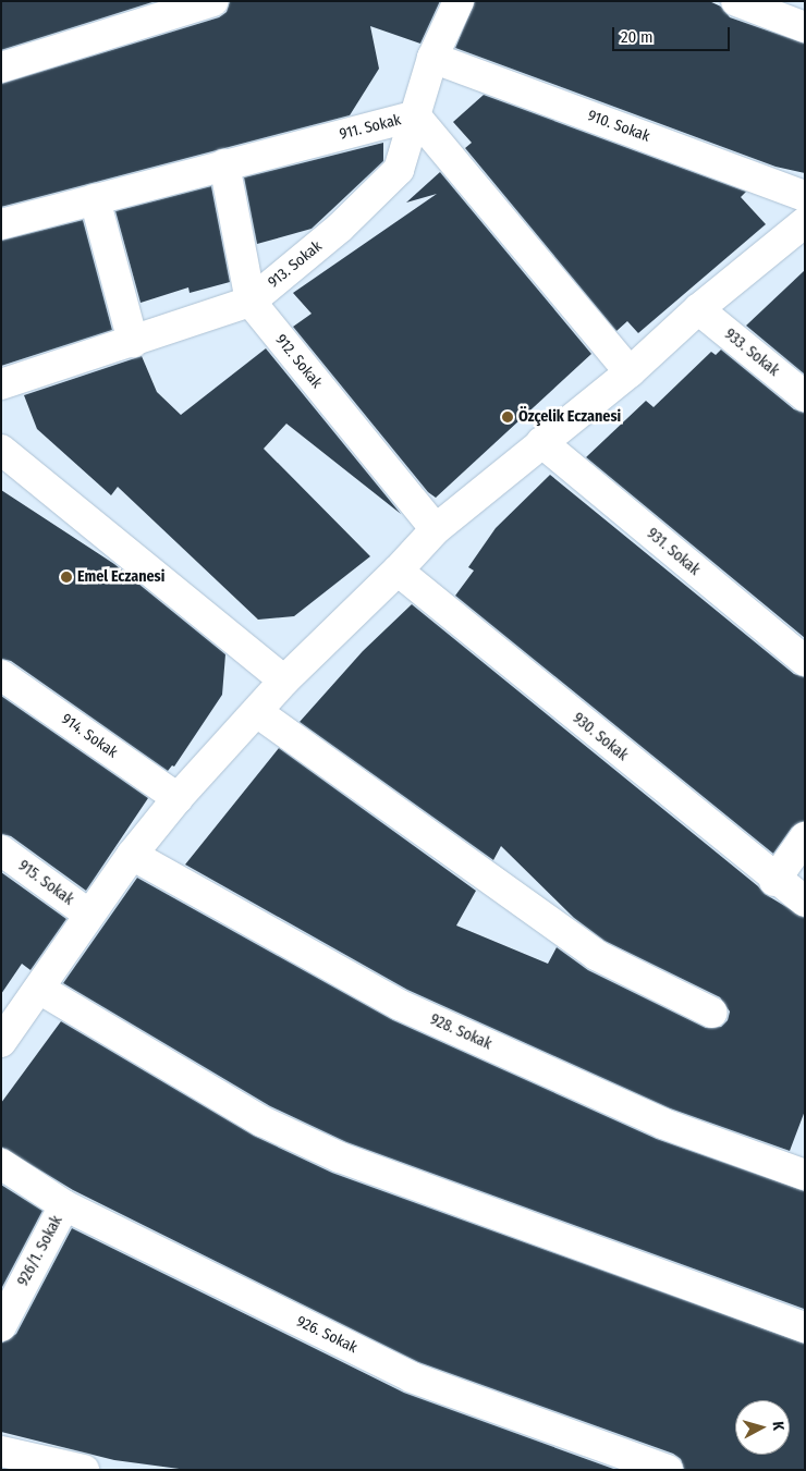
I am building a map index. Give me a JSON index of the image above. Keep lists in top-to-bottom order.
{
  "streets": {
    "street": [
      "910. Sokak",
      "911. Sokak",
      "913. Sokak",
      "933. Sokak",
      "912. Sokak",
      "931. Sokak",
      "914. Sokak",
      "930. Sokak",
      "915. Sokak",
      "928. Sokak",
      "926/1. Sokak",
      "926. Sokak"
    ]
  },
  "crossings": [
    ["910. Sokak", "913. Sokak"],
    ["911. Sokak", "913. Sokak"],
    ["911. Sokak", "912. Sokak"],
    ["913. Sokak", "912. Sokak"],
    ["926/1. Sokak", "926. Sokak"]
  ],
  "places": ["Özçelik Eczanesi", "Emel Eczanesi"],
  "scale_bar": "20 m",
  "north": "right"
}
